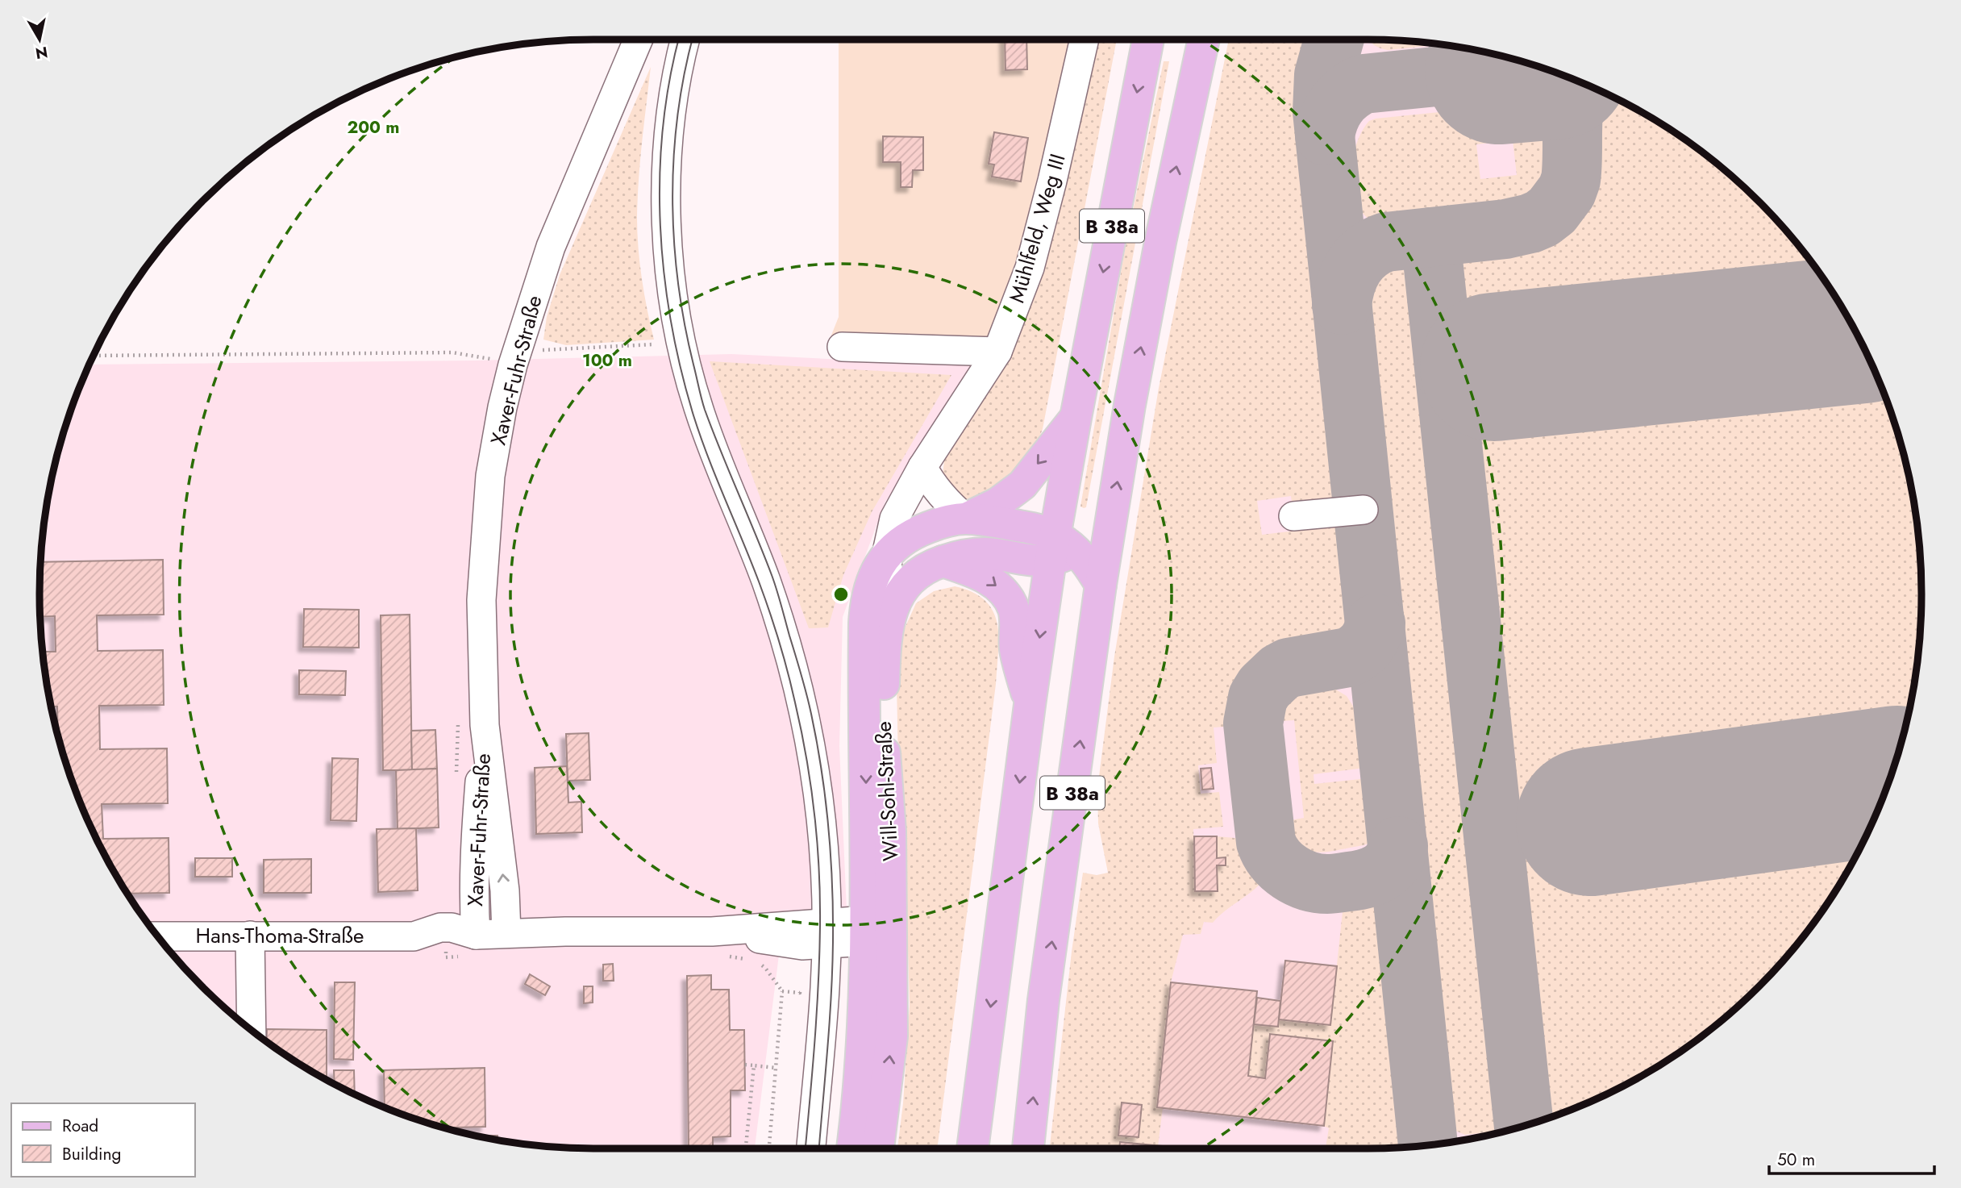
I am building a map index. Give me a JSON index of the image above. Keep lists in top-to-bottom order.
{
  "streets": {
    "main road": ["B 38a", "Will-Sohl-Straße"],
    "street": ["Mühlfeld, Weg III", "Xaver-Fuhr-Straße", "Hans-Thoma-Straße"]
  },
  "crossings": [
    ["B 38a", "Will-Sohl-Straße"],
    ["Mühlfeld, Weg III", "Will-Sohl-Straße"],
    ["Xaver-Fuhr-Straße", "Hans-Thoma-Straße"],
    ["Will-Sohl-Straße", "Hans-Thoma-Straße"]
  ],
  "legend": ["Road", "Building"],
  "scale_bar": "50 m",
  "north": "bottom",
  "rings": ["200 m", "100 m"]
}
